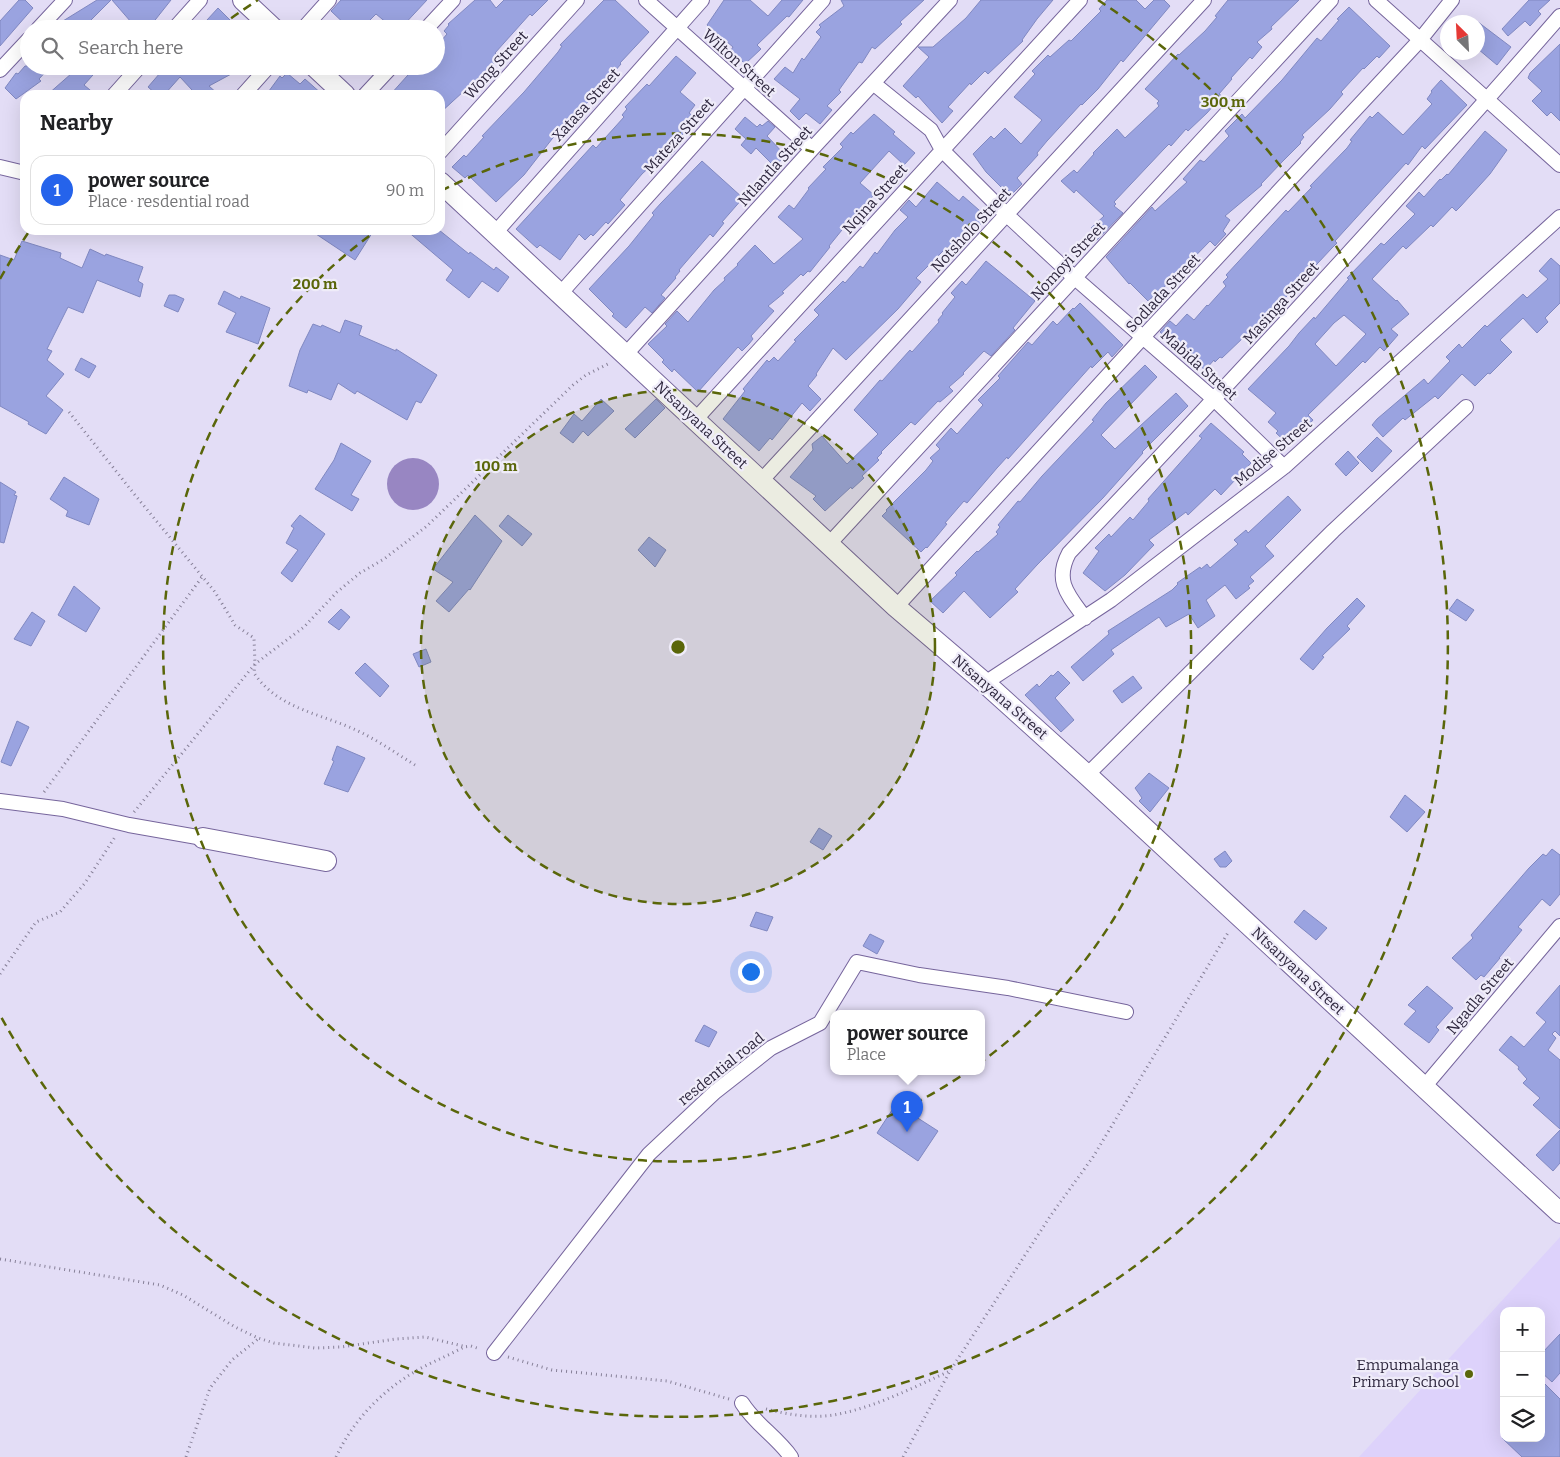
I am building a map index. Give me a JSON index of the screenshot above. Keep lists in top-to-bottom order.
{
  "streets": {
    "street": [
      "Wilton Street",
      "Wong Street",
      "Xatasa Street",
      "Mateza Street",
      "Ntlantla Street",
      "Nqina Street",
      "Notsholo Street",
      "Nomoyi Street",
      "Sodlada Street",
      "Masinga Street",
      "Mabida Street",
      "Ntsanyana Street",
      "Modise Street",
      "Ngadla Street",
      "resdential road"
    ]
  },
  "crossings": [
    ["Wilton Street", "Xatasa Street"],
    ["Wilton Street", "Mateza Street"],
    ["Wilton Street", "Ntlantla Street"],
    ["Xatasa Street", "Ntsanyana Street"],
    ["Mateza Street", "Ntsanyana Street"],
    ["Ntlantla Street", "Mabida Street"],
    ["Ntlantla Street", "Ntsanyana Street"],
    ["Nqina Street", "Mabida Street"],
    ["Nqina Street", "Ntsanyana Street"],
    ["Notsholo Street", "Mabida Street"],
    ["Notsholo Street", "Ntsanyana Street"],
    ["Nomoyi Street", "Mabida Street"],
    ["Nomoyi Street", "Ntsanyana Street"],
    ["Sodlada Street", "Mabida Street"],
    ["Sodlada Street", "Ntsanyana Street"],
    ["Masinga Street", "Mabida Street"],
    ["Masinga Street", "Modise Street"],
    ["Mabida Street", "Modise Street"],
    ["Ntsanyana Street", "Modise Street"],
    ["Ntsanyana Street", "Ngadla Street"]
  ],
  "places": ["Empumalanga Primary School"],
  "north": "top left",
  "page": {
    "search": "Search here",
    "heading": "Nearby",
    "list": [
      {
        "mark": "1",
        "name": "power source",
        "note": "Place · resdential road",
        "value": "90 m"
      }
    ],
    "popup": ["power source", "Place"],
    "pins": "1",
    "map_buttons": ["+", "−"]
  },
  "rings": ["300 m", "200 m", "100 m"]
}
